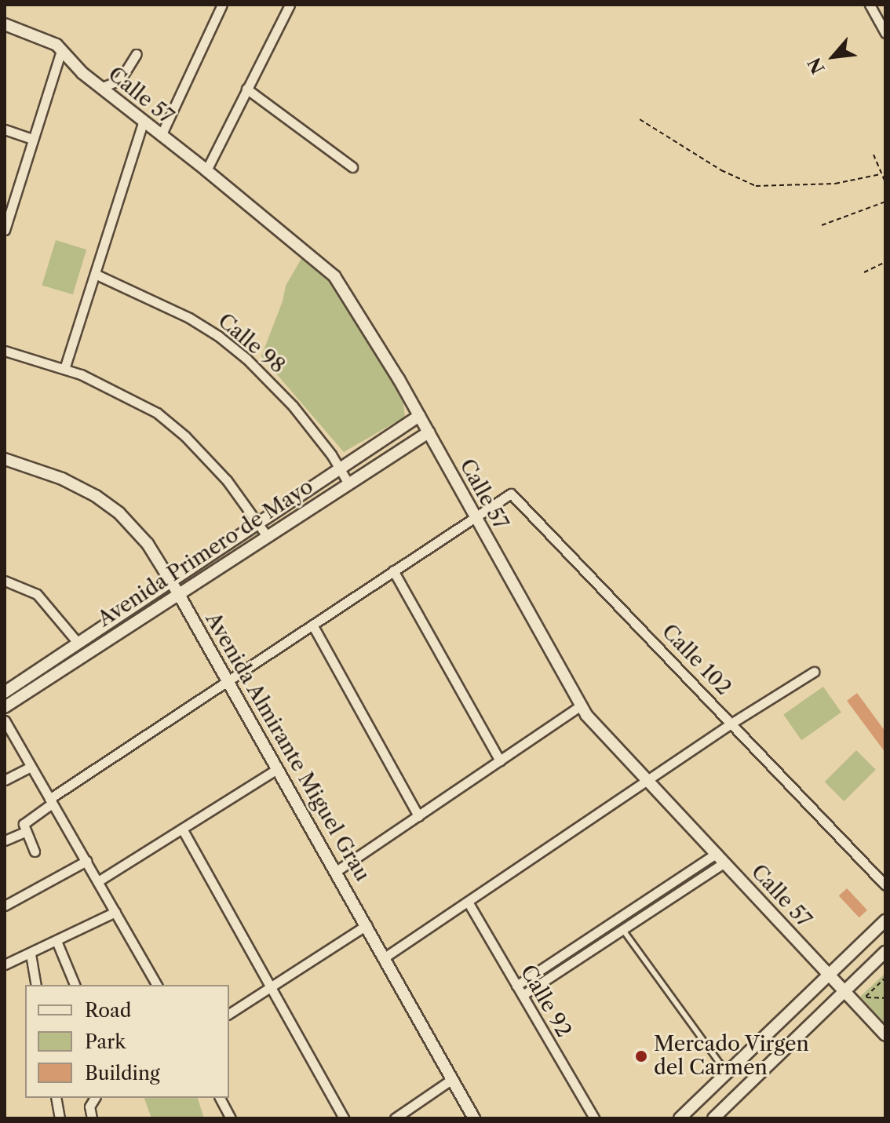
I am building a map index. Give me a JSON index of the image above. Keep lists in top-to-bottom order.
{
  "streets": {
    "street": [
      "Calle 57",
      "Calle 98",
      "Avenida Primero de Mayo",
      "Calle 102",
      "Avenida Almirante Miguel Grau",
      "Calle 92"
    ]
  },
  "crossings": [
    ["Calle 57", "Avenida Primero de Mayo"],
    ["Calle 57", "Calle 102"],
    ["Calle 98", "Avenida Primero de Mayo"],
    ["Avenida Primero de Mayo", "Avenida Almirante Miguel Grau"]
  ],
  "places": ["Mercado Virgen del Carmen"],
  "legend": ["Road", "Park", "Building"],
  "north": "bottom left"
}
